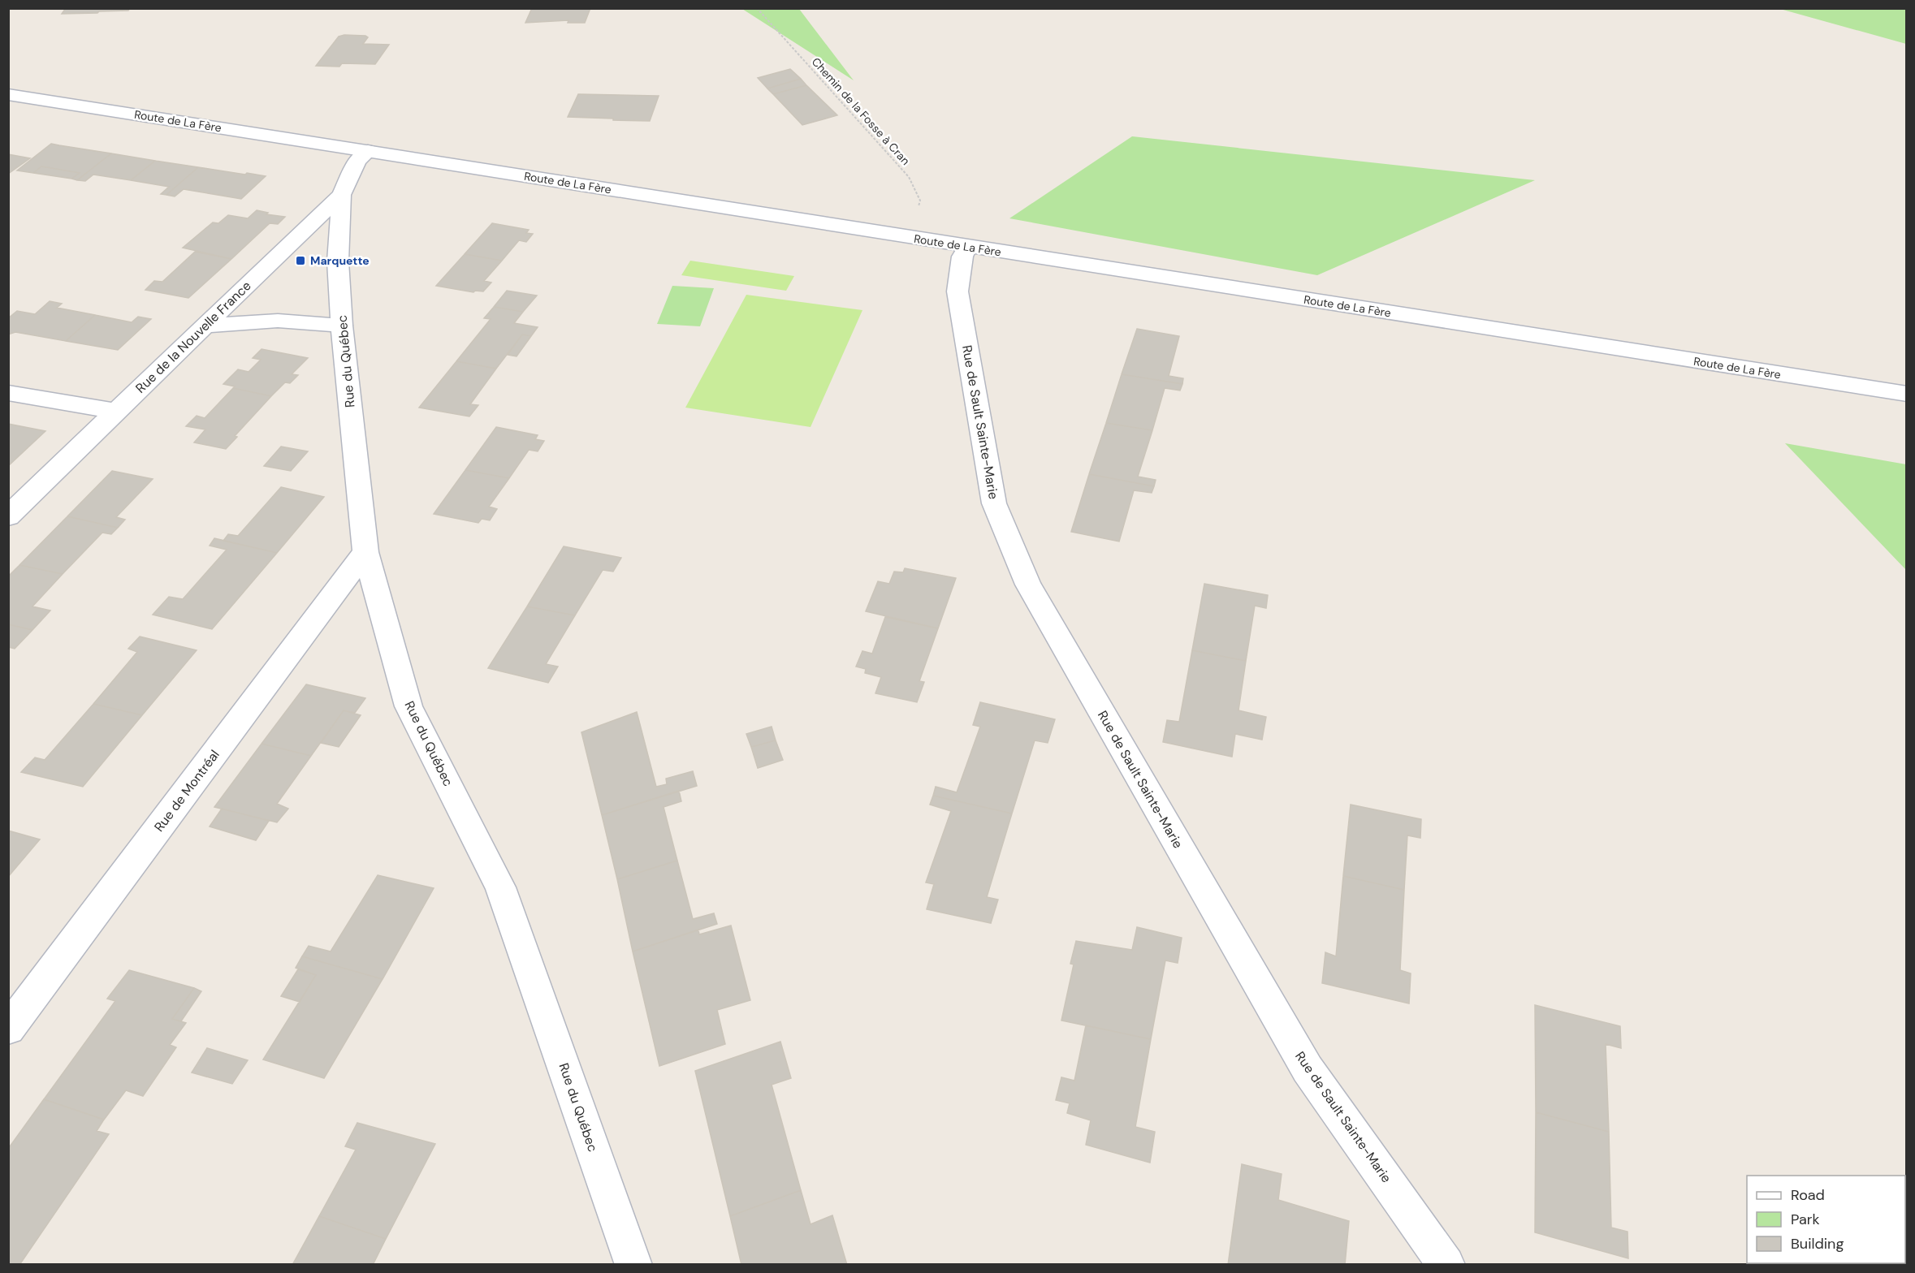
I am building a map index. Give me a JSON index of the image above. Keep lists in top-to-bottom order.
{
  "streets": {
    "street": [
      "Route de La Fère",
      "Rue de la Nouvelle France",
      "Rue du Québec",
      "Rue de Sault Sainte-Marie",
      "Rue de Montréal"
    ],
    "path": ["Chemin de la Fosse à Cran"]
  },
  "crossings": [
    ["Chemin de la Fosse à Cran", "Route de La Fère"],
    ["Route de La Fère", "Rue de la Nouvelle France"],
    ["Route de La Fère", "Rue de Sault Sainte-Marie"],
    ["Rue de la Nouvelle France", "Rue du Québec"],
    ["Rue du Québec", "Rue de Montréal"]
  ],
  "places": {
    "transit": ["Marquette"]
  },
  "legend": ["Road", "Park", "Building"]
}
